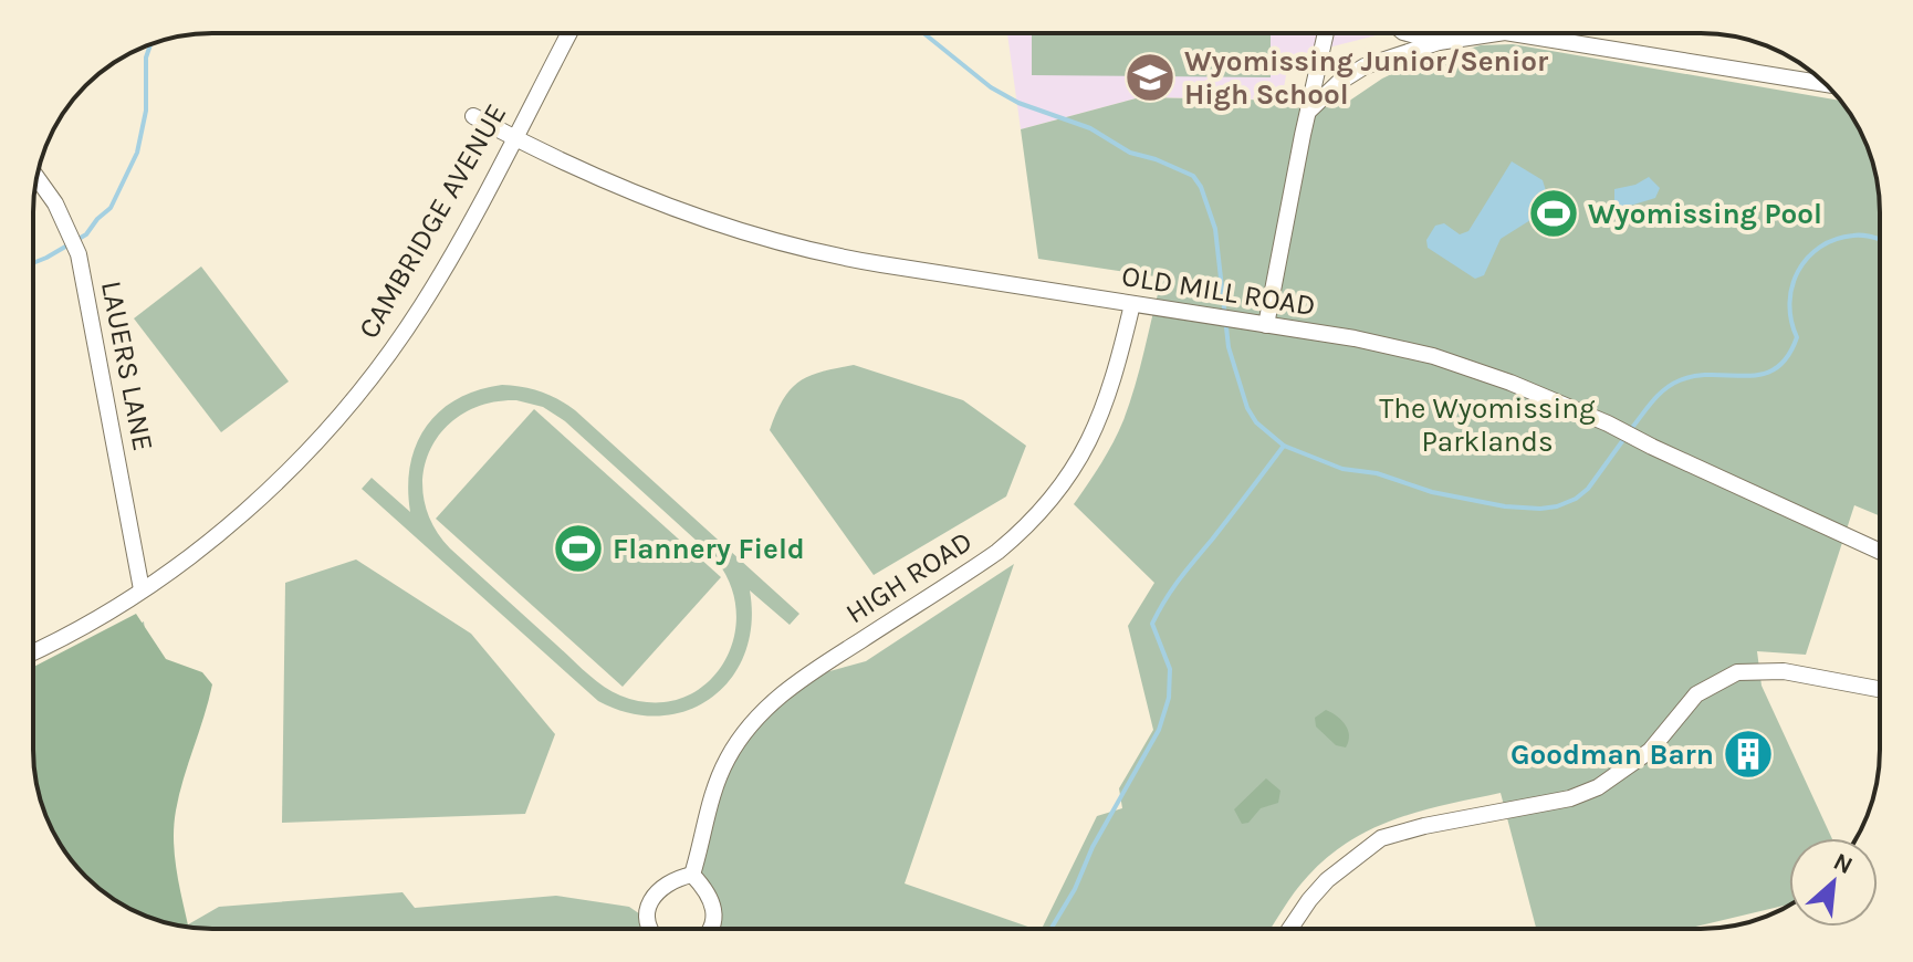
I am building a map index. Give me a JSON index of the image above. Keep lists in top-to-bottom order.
{
  "streets": {
    "street": [
      "CAMBRIDGE AVENUE",
      "OLD MILL ROAD",
      "LAUERS LANE",
      "HIGH ROAD"
    ]
  },
  "crossings": [
    ["CAMBRIDGE AVENUE", "OLD MILL ROAD"],
    ["CAMBRIDGE AVENUE", "LAUERS LANE"],
    ["OLD MILL ROAD", "HIGH ROAD"]
  ],
  "parks": ["The Wyomissing Parklands"],
  "places": {
    "school or university": ["Wyomissing Junior/Senior High School"],
    "sports": ["Wyomissing Pool", "Flannery Field"],
    "building": ["Goodman Barn"]
  },
  "north": "top right"
}
